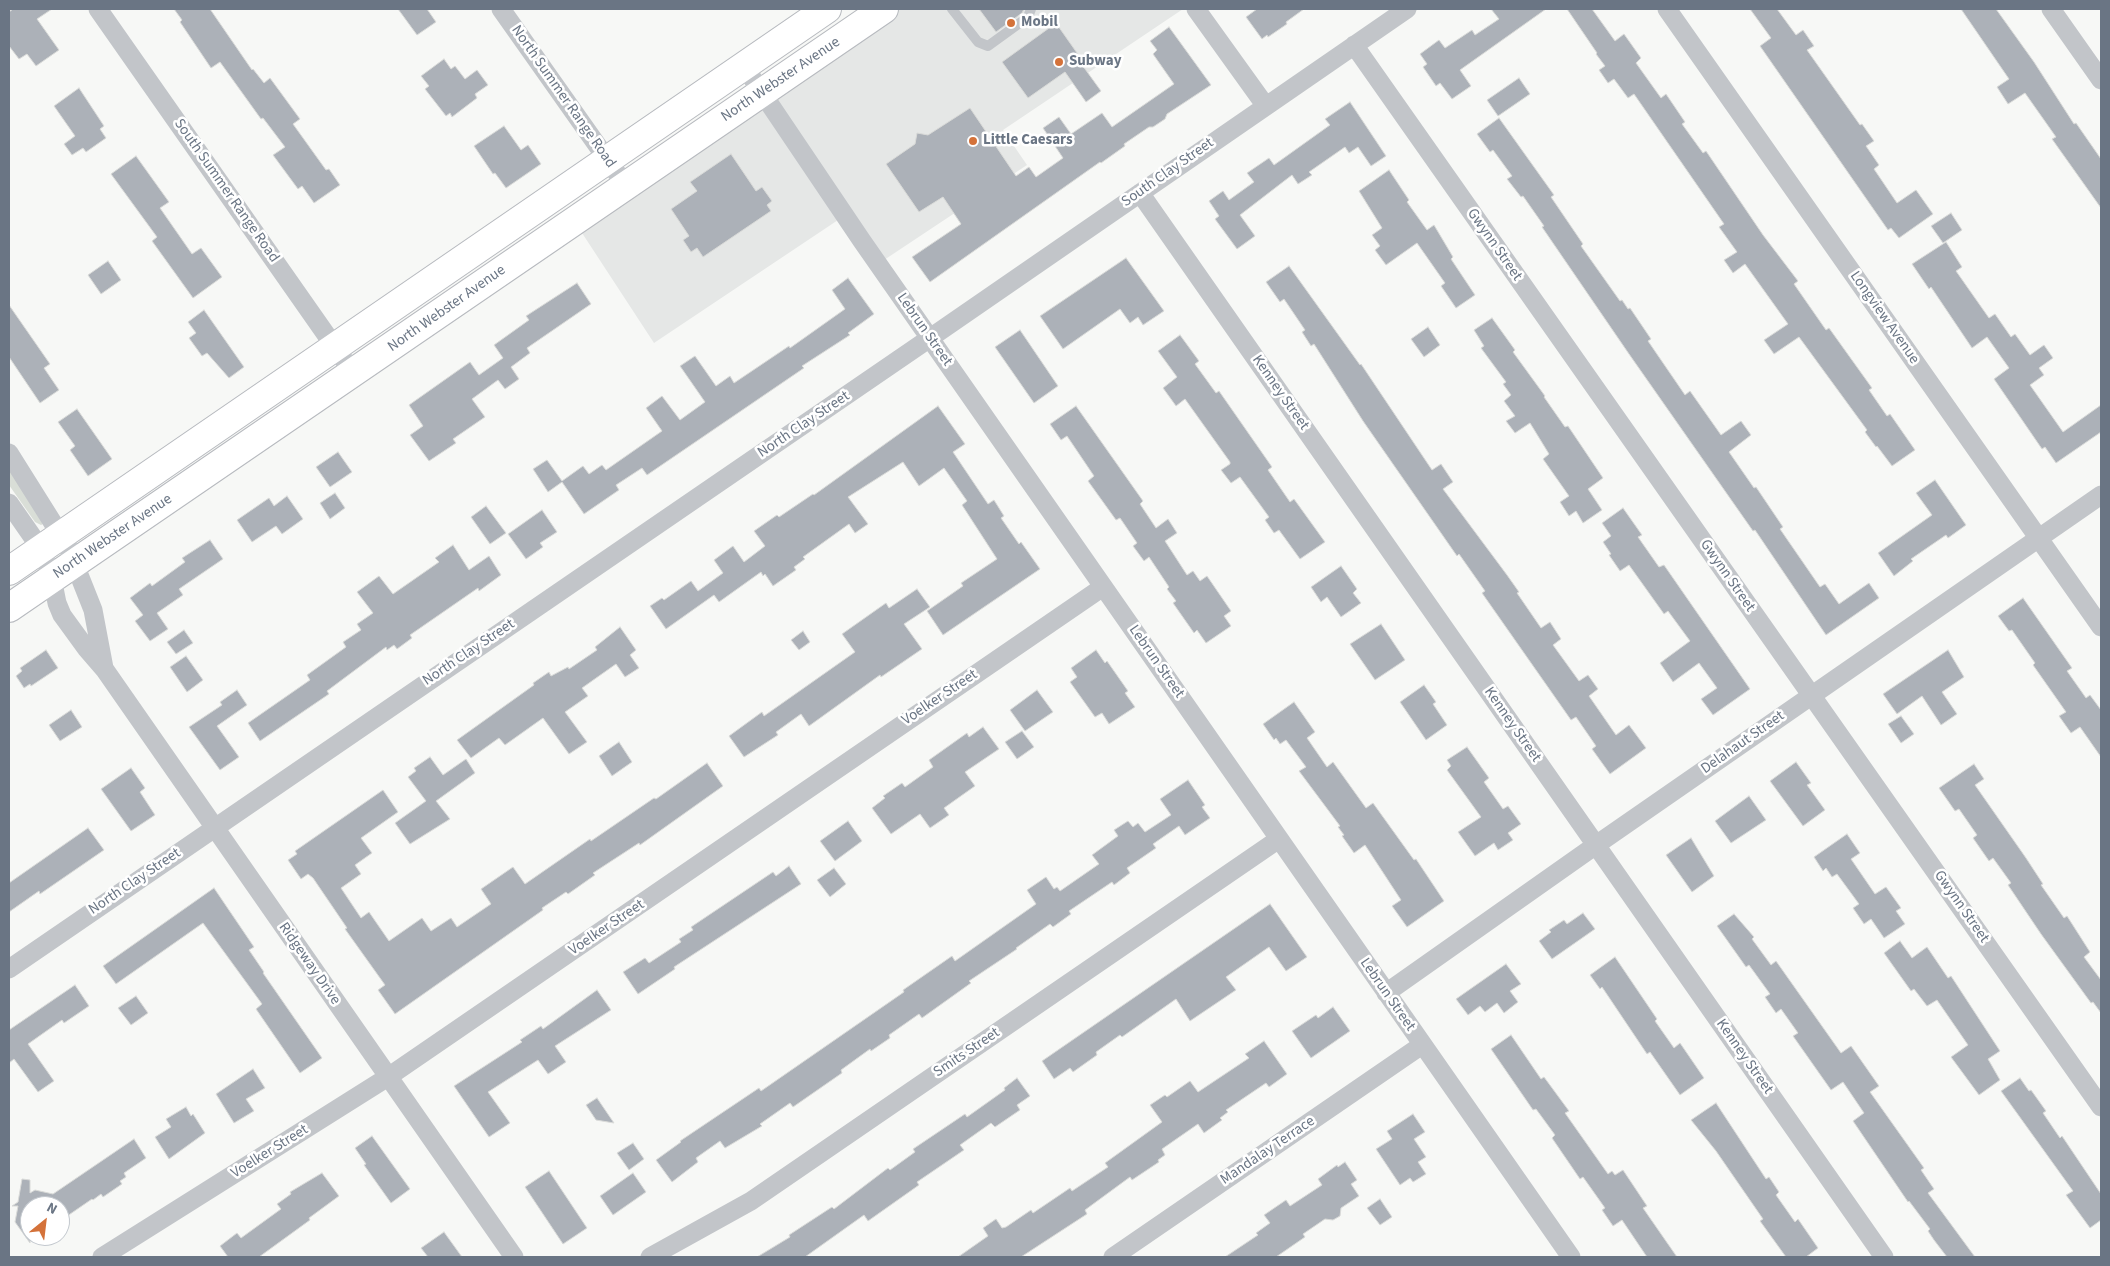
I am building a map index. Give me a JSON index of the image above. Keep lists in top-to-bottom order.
{
  "streets": {
    "main road": ["North Webster Avenue"],
    "street": [
      "North Summer Range Road",
      "South Clay Street",
      "South Summer Range Road",
      "Gwynn Street",
      "Longview Avenue",
      "Lebrun Street",
      "Kenney Street",
      "North Clay Street",
      "Voelker Street",
      "Delahaut Street",
      "Ridgeway Drive",
      "Smits Street",
      "Mandalay Terrace"
    ]
  },
  "crossings": [
    ["North Webster Avenue", "North Summer Range Road"],
    ["North Webster Avenue", "South Summer Range Road"],
    ["North Webster Avenue", "Lebrun Street"],
    ["North Webster Avenue", "Ridgeway Drive"],
    ["South Clay Street", "Gwynn Street"],
    ["South Clay Street", "Lebrun Street"],
    ["South Clay Street", "Kenney Street"],
    ["South Clay Street", "North Clay Street"],
    ["Gwynn Street", "Delahaut Street"],
    ["Longview Avenue", "Delahaut Street"],
    ["Lebrun Street", "North Clay Street"],
    ["Lebrun Street", "Voelker Street"],
    ["Lebrun Street", "Delahaut Street"],
    ["Lebrun Street", "Smits Street"],
    ["Lebrun Street", "Mandalay Terrace"],
    ["Kenney Street", "Delahaut Street"],
    ["North Clay Street", "Ridgeway Drive"],
    ["Voelker Street", "Ridgeway Drive"]
  ],
  "places": ["Mobil", "Subway", "Little Caesars"],
  "north": "top right"
}
